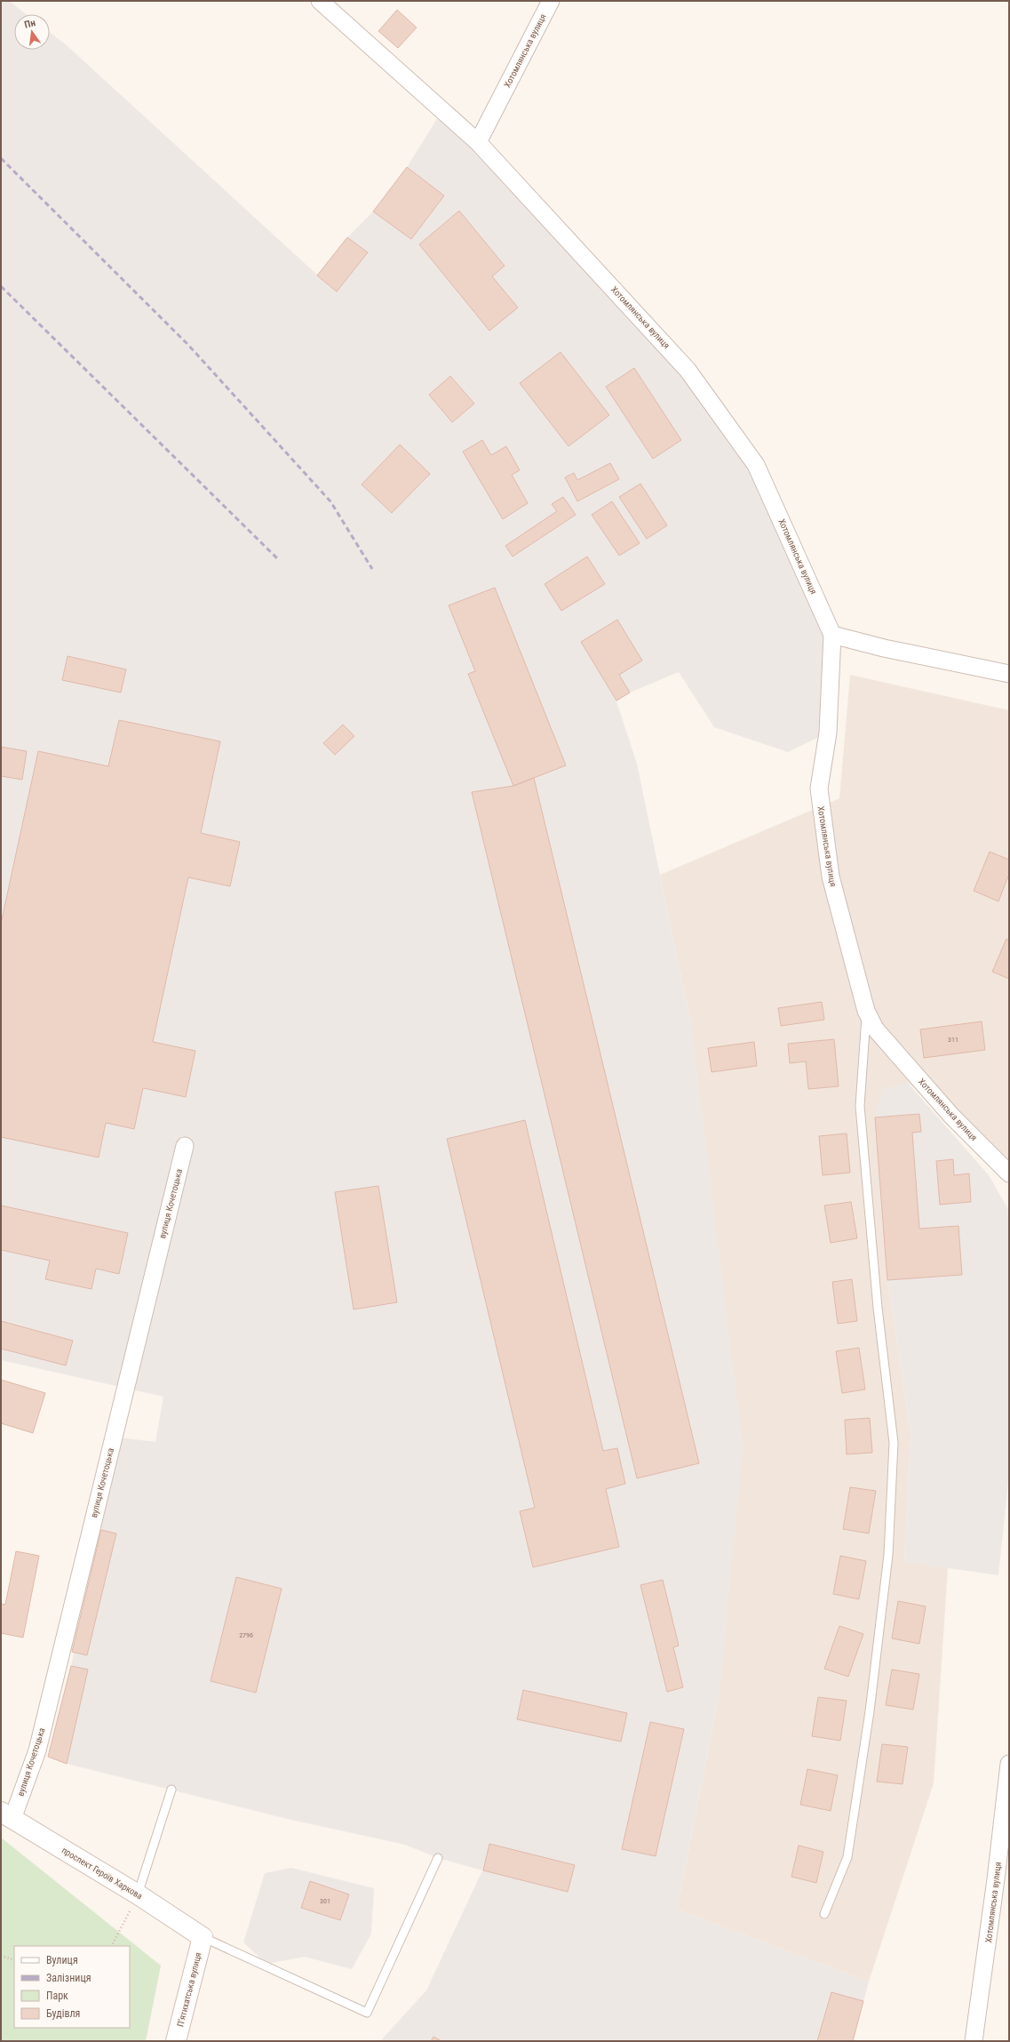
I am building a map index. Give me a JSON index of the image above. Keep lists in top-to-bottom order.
{
  "streets": {
    "street": [
      "Хотомлянська вулиця",
      "вулиця Кочетоцька",
      "проспект Героїв Харкова",
      "П’ятихатська вулиця"
    ]
  },
  "crossings": [
    ["вулиця Кочетоцька", "проспект Героїв Харкова"],
    ["проспект Героїв Харкова", "П’ятихатська вулиця"]
  ],
  "house_numbers": ["311", "279б", "301"],
  "legend": [
    "Вулиця",
    "Залізниця",
    "Парк",
    "Будівля"
  ],
  "north": "top"
}
